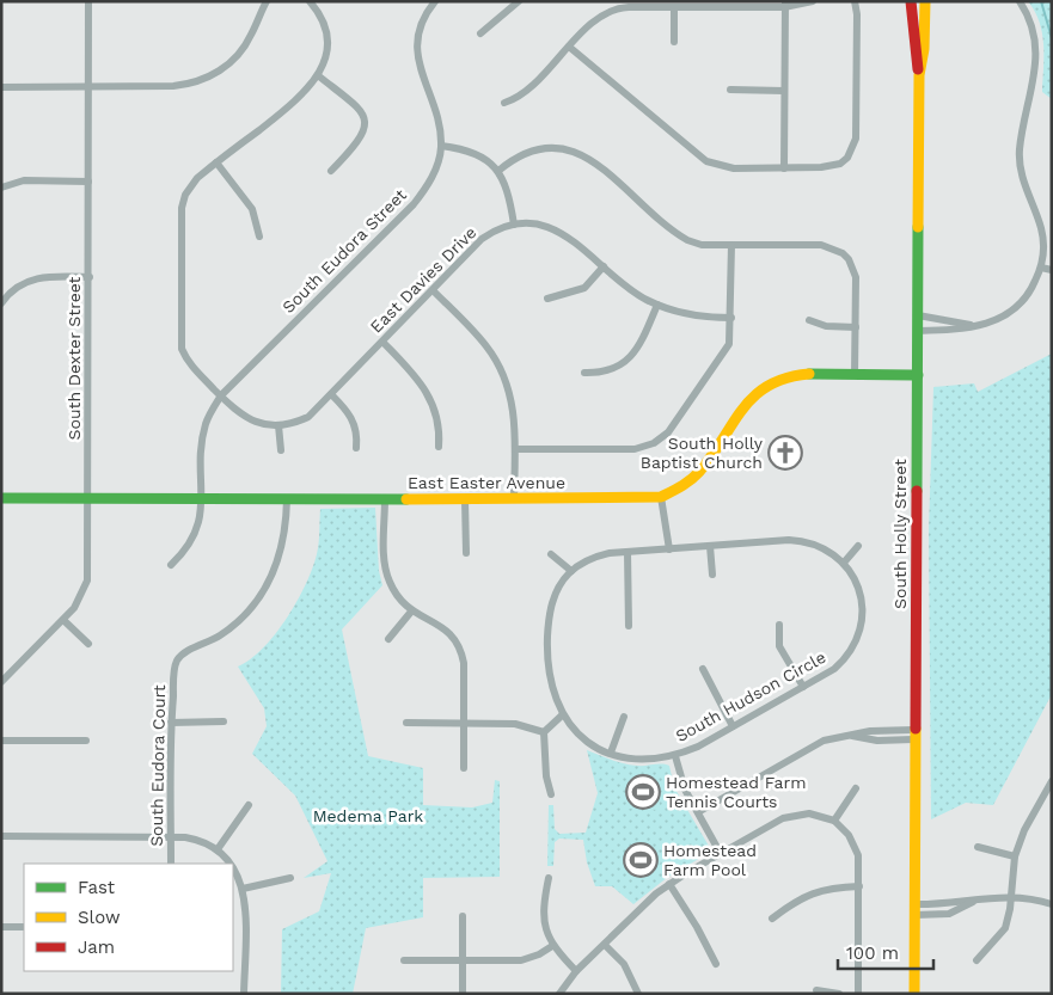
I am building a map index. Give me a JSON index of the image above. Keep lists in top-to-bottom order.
{
  "streets": {
    "main road": ["East Easter Avenue", "South Holly Street"],
    "street": [
      "South Eudora Street",
      "East Davies Drive",
      "South Dexter Street",
      "South Hudson Circle",
      "South Eudora Court"
    ]
  },
  "crossings": [
    ["South Eudora Street", "East Davies Drive"],
    ["South Eudora Street", "East Easter Avenue"],
    ["South Dexter Street", "East Easter Avenue"],
    ["East Easter Avenue", "South Holly Street"],
    ["East Easter Avenue", "South Eudora Court"]
  ],
  "parks": ["Medema Park"],
  "places": {
    "church": ["South Holly Baptist Church"],
    "sports": ["Homestead Farm Tennis Courts", "Homestead Farm Pool"]
  },
  "legend": ["Fast", "Slow", "Jam"],
  "scale_bar": "100 m"
}
